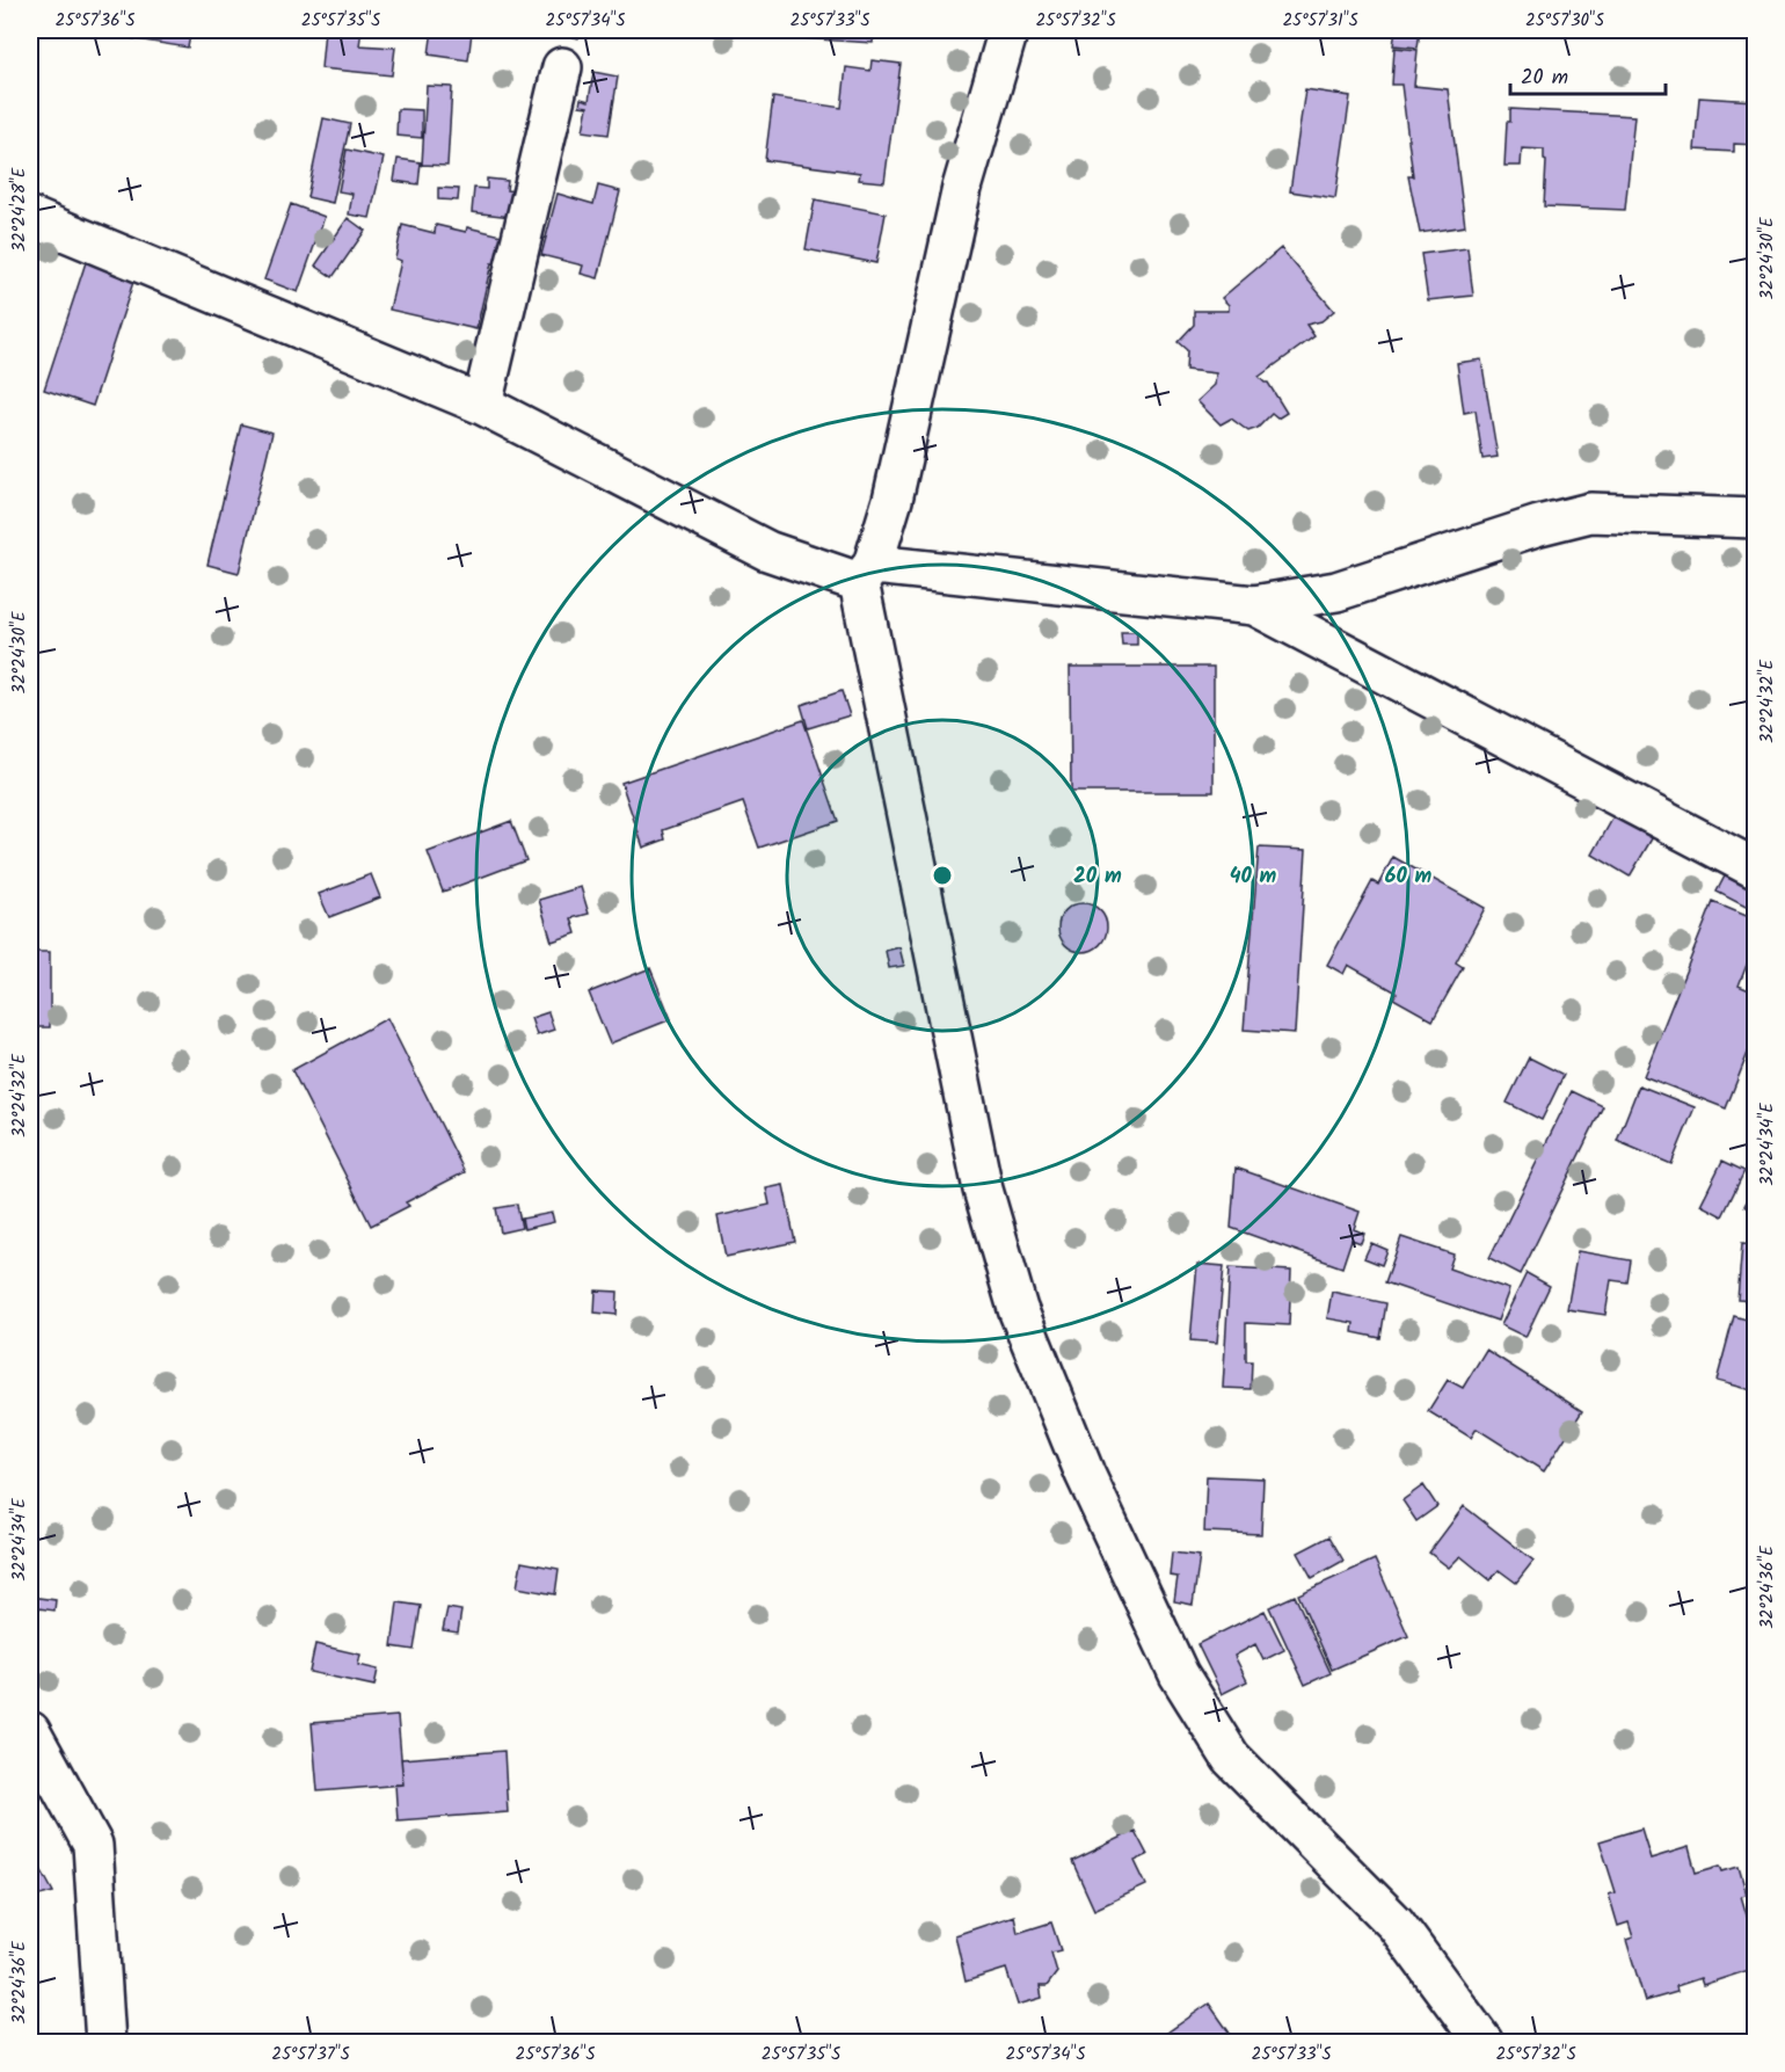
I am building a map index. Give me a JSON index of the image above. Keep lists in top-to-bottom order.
{
  "scale_bar": "20 m",
  "coordinates": [
    "25°57'36\"S",
    "25°57'35\"S",
    "25°57'34\"S",
    "25°57'33\"S",
    "25°57'32\"S",
    "25°57'31\"S",
    "25°57'30\"S",
    "32°24'28\"E",
    "32°24'30\"E",
    "32°24'32\"E",
    "32°24'34\"E",
    "32°24'36\"E",
    "25°57'37\"S"
  ],
  "rings": ["20 m", "40 m", "60 m"]
}
